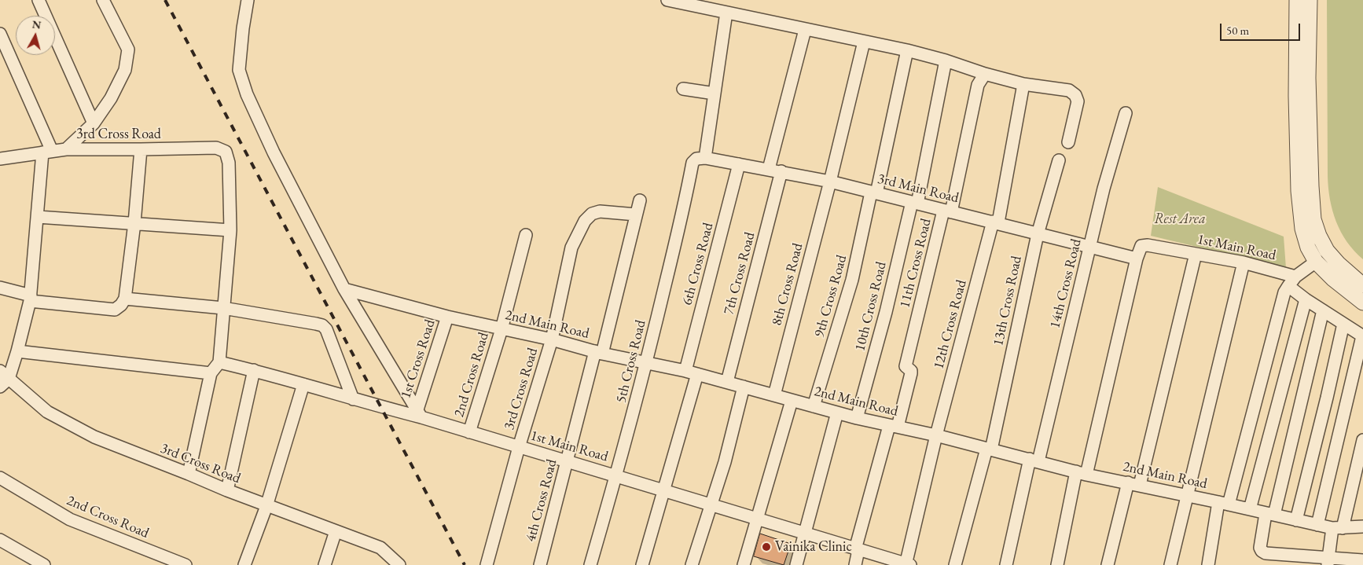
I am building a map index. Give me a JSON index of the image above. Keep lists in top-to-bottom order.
{
  "streets": {
    "street": [
      "3rd Cross Road",
      "3rd Main Road",
      "1st Main Road",
      "11th Cross Road",
      "6th Cross Road",
      "7th Cross Road",
      "14th Cross Road",
      "8th Cross Road",
      "9th Cross Road",
      "13th Cross Road",
      "10th Cross Road",
      "2nd Main Road",
      "12th Cross Road",
      "1st Cross Road",
      "5th Cross Road",
      "2nd Cross Road",
      "4th Cross Road"
    ]
  },
  "crossings": [
    ["3rd Cross Road", "1st Main Road"],
    ["3rd Cross Road", "2nd Main Road"],
    ["3rd Cross Road", "4th Cross Road"],
    ["3rd Main Road", "1st Main Road"],
    ["3rd Main Road", "11th Cross Road"],
    ["3rd Main Road", "6th Cross Road"],
    ["3rd Main Road", "7th Cross Road"],
    ["3rd Main Road", "14th Cross Road"],
    ["3rd Main Road", "8th Cross Road"],
    ["3rd Main Road", "9th Cross Road"],
    ["3rd Main Road", "13th Cross Road"],
    ["3rd Main Road", "10th Cross Road"],
    ["3rd Main Road", "12th Cross Road"],
    ["3rd Main Road", "5th Cross Road"],
    ["1st Main Road", "12th Cross Road"],
    ["1st Main Road", "1st Cross Road"],
    ["1st Main Road", "5th Cross Road"],
    ["1st Main Road", "2nd Cross Road"],
    ["1st Main Road", "4th Cross Road"],
    ["11th Cross Road", "2nd Main Road"],
    ["6th Cross Road", "2nd Main Road"],
    ["7th Cross Road", "2nd Main Road"],
    ["14th Cross Road", "2nd Main Road"],
    ["8th Cross Road", "2nd Main Road"],
    ["9th Cross Road", "2nd Main Road"],
    ["13th Cross Road", "2nd Main Road"],
    ["10th Cross Road", "2nd Main Road"],
    ["2nd Main Road", "12th Cross Road"],
    ["2nd Main Road", "1st Cross Road"],
    ["2nd Main Road", "5th Cross Road"],
    ["2nd Main Road", "2nd Cross Road"],
    ["2nd Main Road", "4th Cross Road"]
  ],
  "parks": ["Rest Area"],
  "places": ["Vainika Clinic"],
  "scale_bar": "50 m",
  "north": "top"
}
